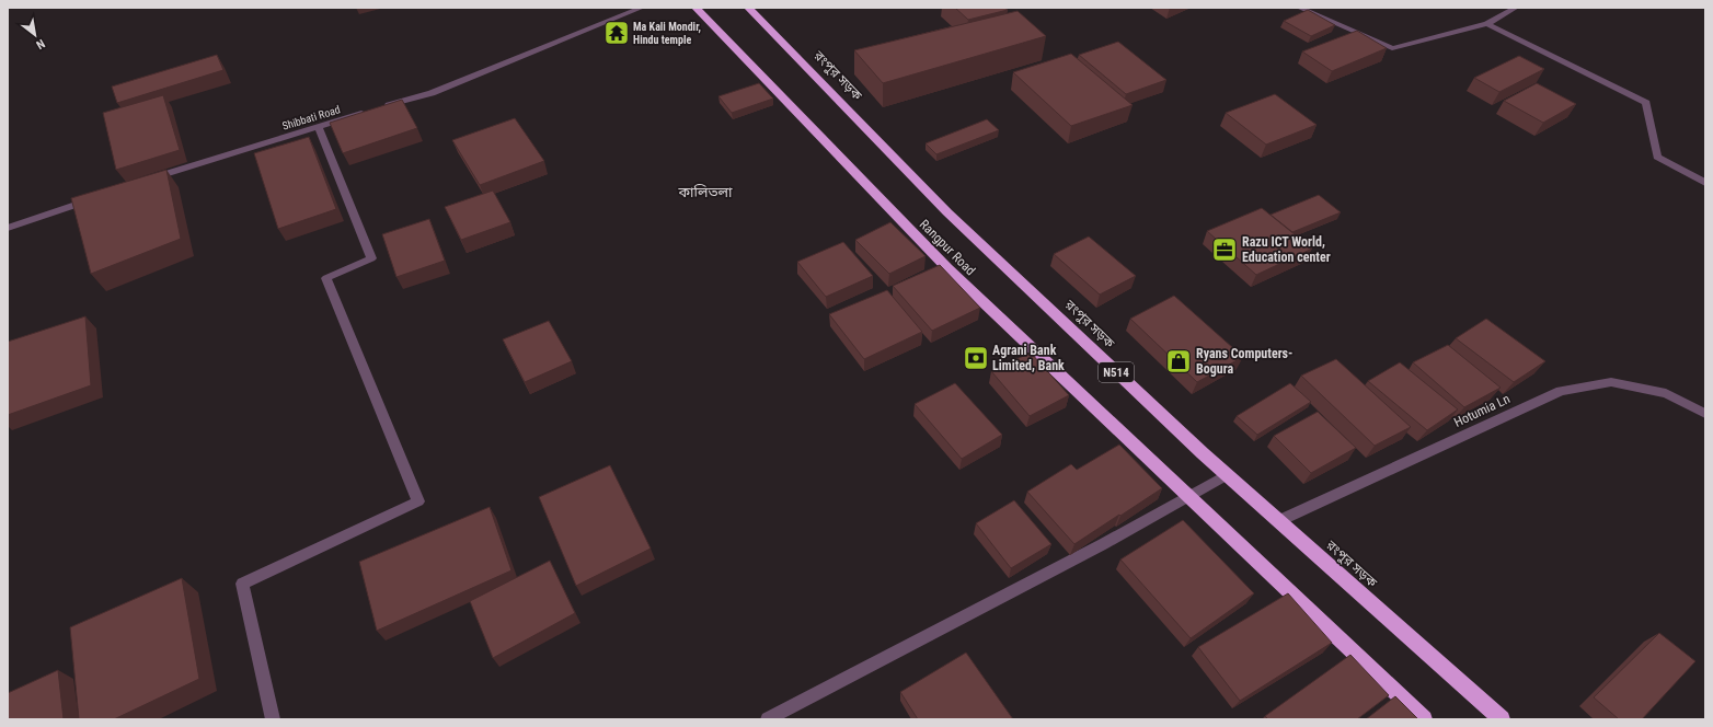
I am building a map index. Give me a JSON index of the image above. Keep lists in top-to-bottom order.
{
  "streets": {
    "highway": ["রংপুর সড়ক", "Rangpur Road", "N514"],
    "street": ["Shibbati Road", "Hotumia Ln"]
  },
  "crossings": [
    ["রংপুর সড়ক", "Hotumia Ln"]
  ],
  "districts": ["কালিতলা"],
  "places": {
    "temple": ["Ma Kali Mondir, Hindu temple"],
    "office": ["Razu ICT World, Education center"],
    "bank": ["Agrani Bank Limited, Bank"],
    "shop": ["Ryans Computers- Bogura"]
  },
  "north": "bottom right"
}
